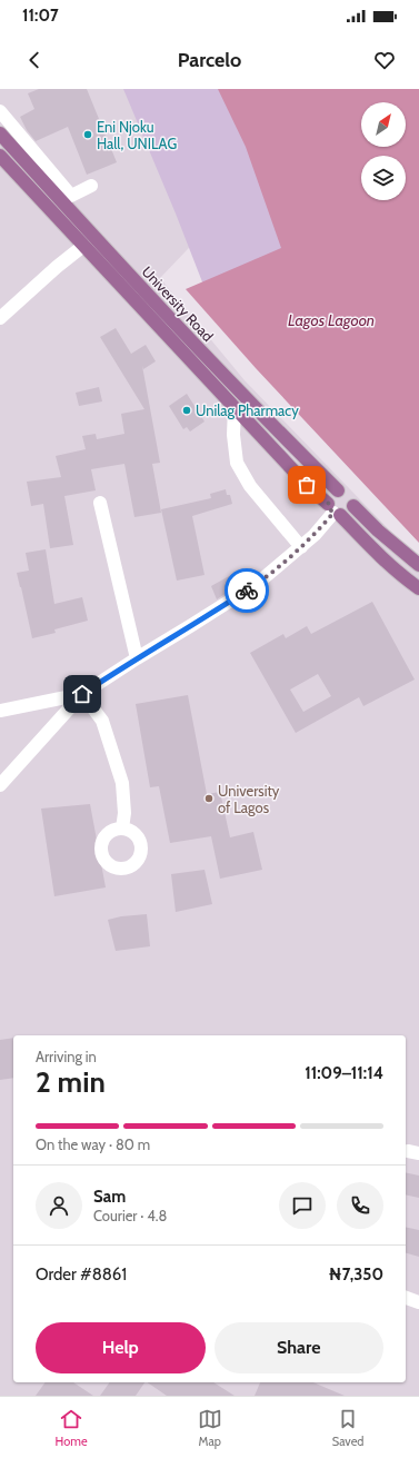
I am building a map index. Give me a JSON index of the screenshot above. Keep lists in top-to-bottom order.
{
  "streets": {
    "main road": ["University Road"]
  },
  "water": ["Lagos Lagoon"],
  "places": ["Eni Njoku Hall, UNILAG", "Unilag Pharmacy", "University of Lagos"],
  "north": "top right",
  "page": {
    "status": "11:07",
    "header": "Parcelo",
    "heading": ["2 min", "Arriving in", "11:09–11:14"],
    "panel": [
      "Sam",
      "Courier · 4.8",
      "Order #8861",
      "₦7,350"
    ],
    "bar": "On the way · 80 m",
    "buttons": ["Help", "Share"],
    "tabs": ["Home", "Map", "Saved"]
  }
}
